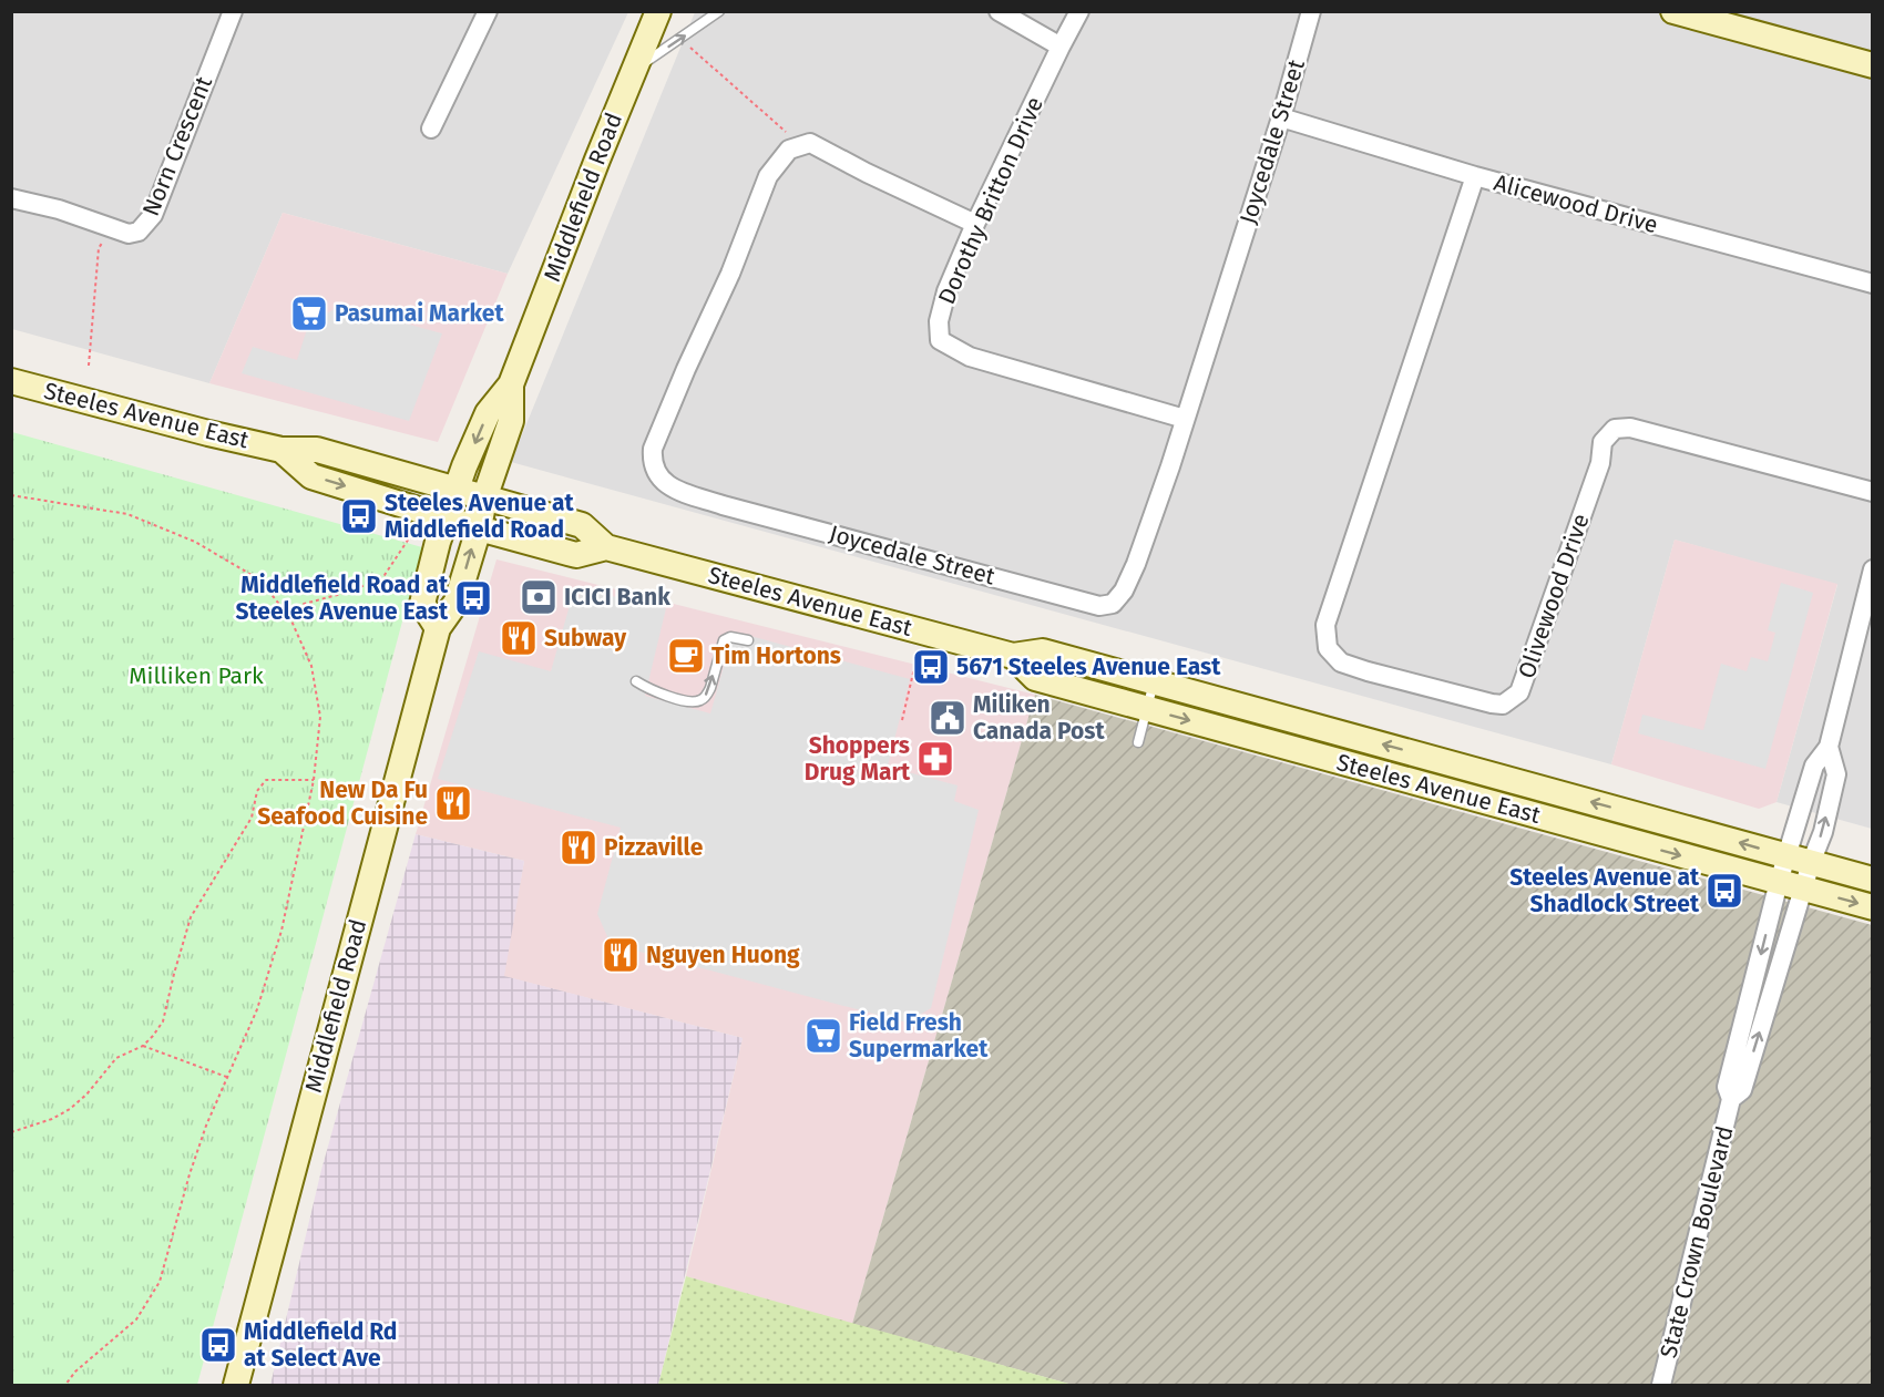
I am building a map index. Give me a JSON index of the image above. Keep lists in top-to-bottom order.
{
  "streets": {
    "main road": ["Middlefield Road", "Steeles Avenue East"],
    "street": [
      "Joycedale Street",
      "Norn Crescent",
      "Dorothy Britton Drive",
      "Alicewood Drive",
      "Olivewood Drive",
      "State Crown Boulevard"
    ]
  },
  "crossings": [
    ["Joycedale Street", "Dorothy Britton Drive"],
    ["Joycedale Street", "Alicewood Drive"],
    ["Middlefield Road", "Steeles Avenue East"],
    ["Alicewood Drive", "Olivewood Drive"],
    ["Steeles Avenue East", "State Crown Boulevard"]
  ],
  "parks": ["Milliken Park"],
  "places": {
    "supermarket": ["Pasumai Market", "Field Fresh Supermarket"],
    "bus stop": [
      "Steeles Avenue at Middlefield Road",
      "Middlefield Road at Steeles Avenue East",
      "5671 Steeles Avenue East",
      "Steeles Avenue at Shadlock Street",
      "Middlefield Rd at Select Ave"
    ],
    "bank": ["ICICI Bank"],
    "restaurant": [
      "Subway",
      "New Da Fu Seafood Cuisine",
      "Pizzaville",
      "Nguyen Huong"
    ],
    "cafe": ["Tim Hortons"],
    "public building": ["Miliken Canada Post"],
    "pharmacy": ["Shoppers Drug Mart"]
  }
}
